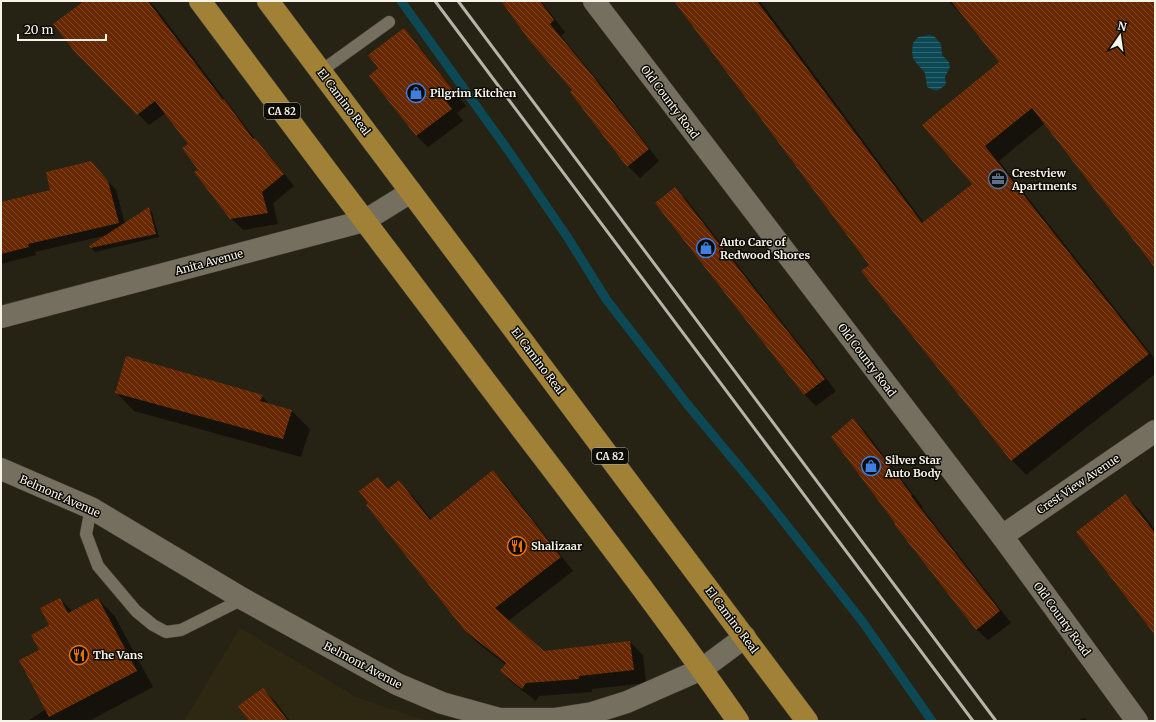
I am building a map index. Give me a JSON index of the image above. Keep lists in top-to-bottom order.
{
  "streets": {
    "main road": ["El Camino Real", "CA 82"],
    "street": [
      "Old County Road",
      "Anita Avenue",
      "Crest View Avenue",
      "Belmont Avenue"
    ]
  },
  "crossings": [
    ["El Camino Real", "Anita Avenue"],
    ["El Camino Real", "Belmont Avenue"],
    ["Old County Road", "Crest View Avenue"],
    ["CA 82", "Anita Avenue"],
    ["CA 82", "Belmont Avenue"]
  ],
  "places": {
    "shop": ["Pilgrim Kitchen", "Auto Care of Redwood Shores", "Silver Star Auto Body"],
    "office": ["Crestview Apartments"],
    "restaurant": ["Shalizaar", "The Vans"]
  },
  "scale_bar": "20 m",
  "north": "top"
}
